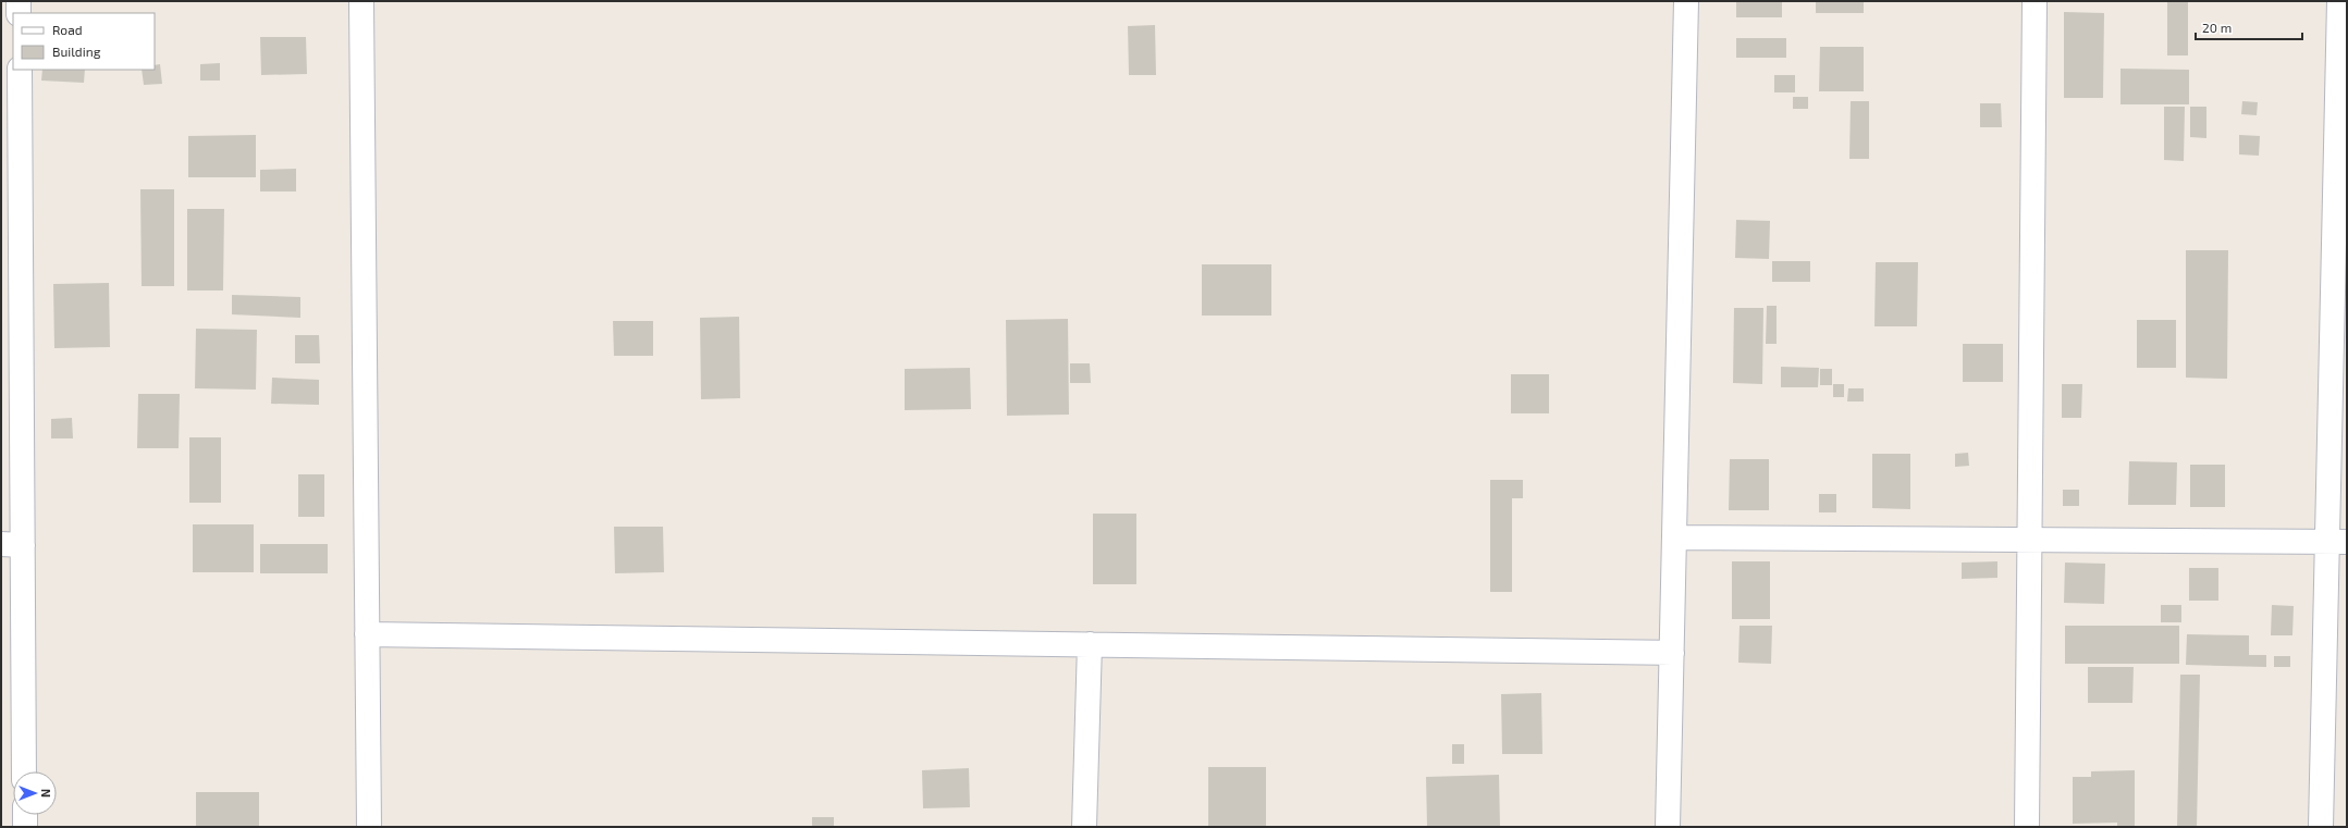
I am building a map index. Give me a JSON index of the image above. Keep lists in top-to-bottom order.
{
  "legend": ["Road", "Building"],
  "scale_bar": "20 m",
  "north": "right"
}
